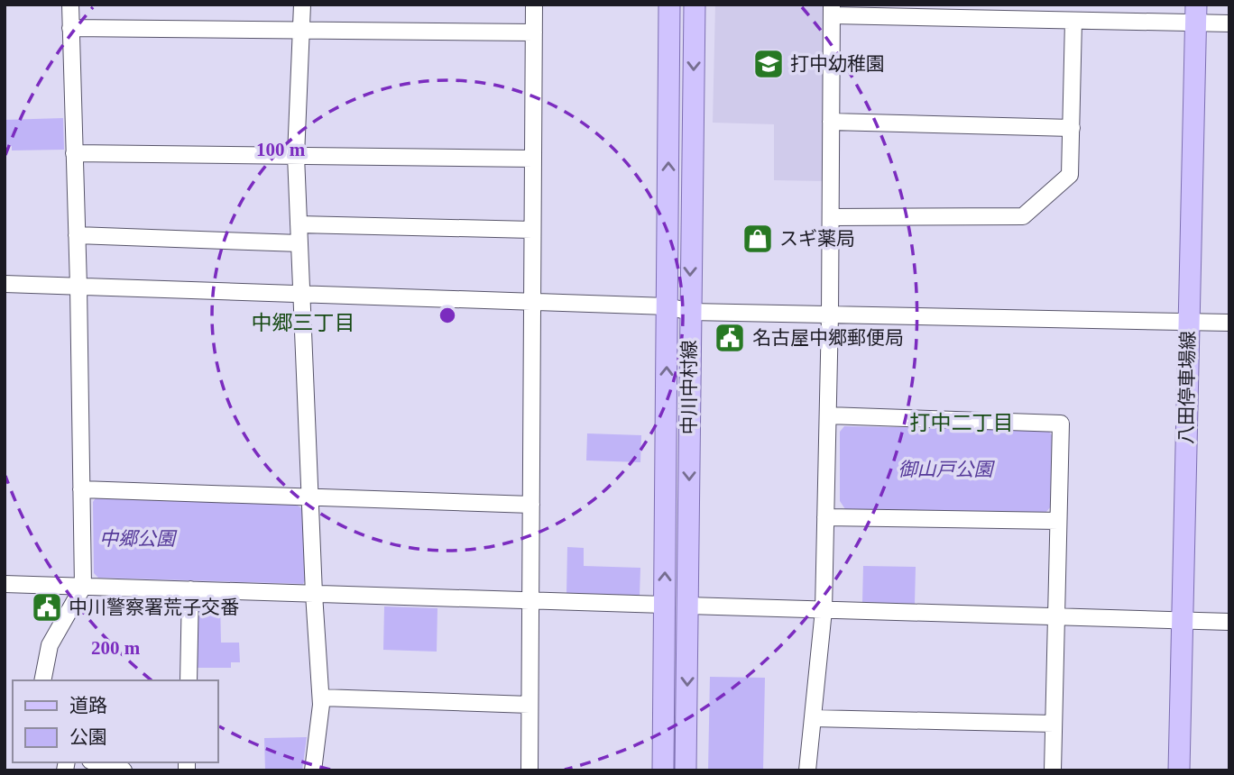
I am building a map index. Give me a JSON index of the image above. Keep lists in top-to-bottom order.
{
  "streets": {
    "main road": ["中川中村線", "八田停車場線"]
  },
  "districts": ["中郷三丁目", "打中二丁目"],
  "parks": ["御山戸公園", "中郷公園"],
  "places": {
    "school or university": ["打中幼稚園"],
    "shop": ["スギ薬局"],
    "public building": ["名古屋中郷郵便局", "中川警察署荒子交番"]
  },
  "legend": ["道路", "公園"],
  "rings": ["100 m", "200 m"]
}
